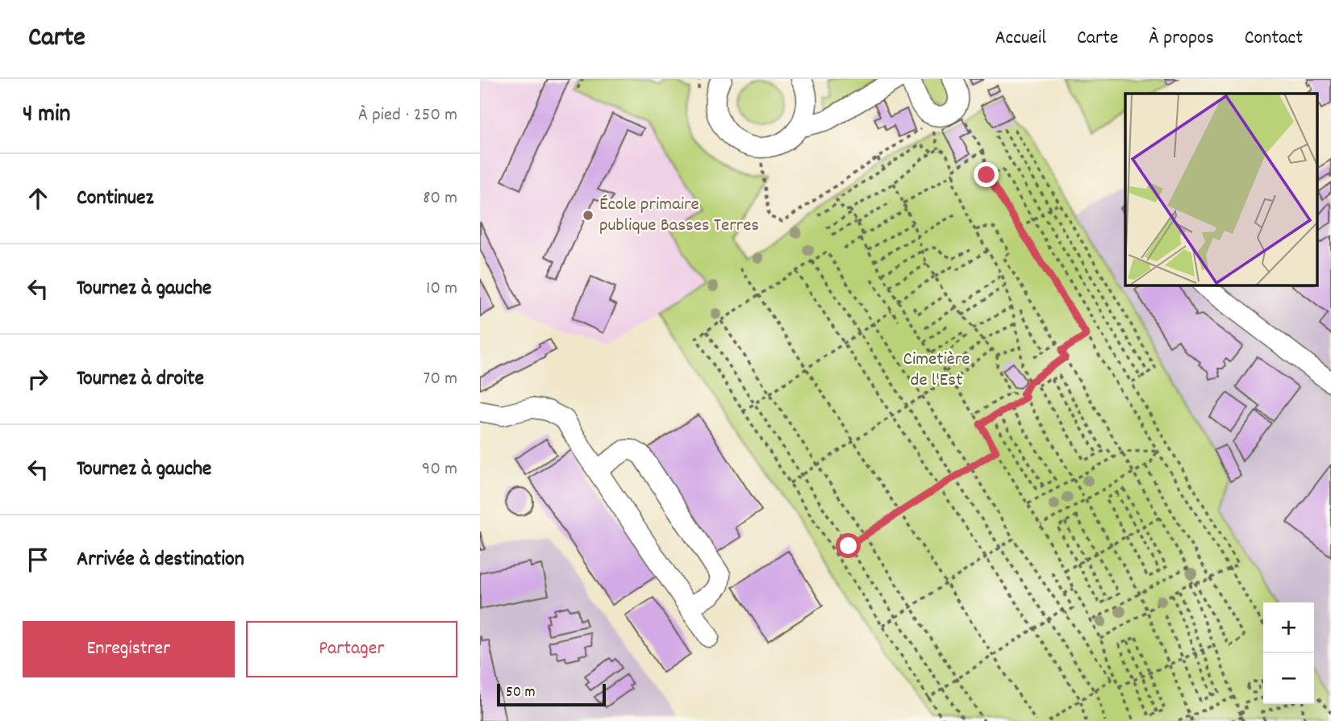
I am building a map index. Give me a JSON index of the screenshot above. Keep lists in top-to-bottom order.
{
  "parks": ["Cimetière de l'Est"],
  "places": ["École primaire publique Basses Terres"],
  "scale_bar": "50 m",
  "page": {
    "header": "Carte",
    "nav": [
      "Accueil",
      "Carte",
      "À propos",
      "Contact"
    ],
    "heading": ["4 min", "À pied · 250 m"],
    "list": [
      ["Continuez", "80 m"],
      ["Tournez à gauche", "10 m"],
      ["Tournez à droite", "70 m"],
      ["Tournez à gauche", "90 m"],
      "Arrivée à destination"
    ],
    "map_buttons": ["+", "−"],
    "buttons": ["Enregistrer", "Partager"],
    "scale": "50 m"
  }
}
